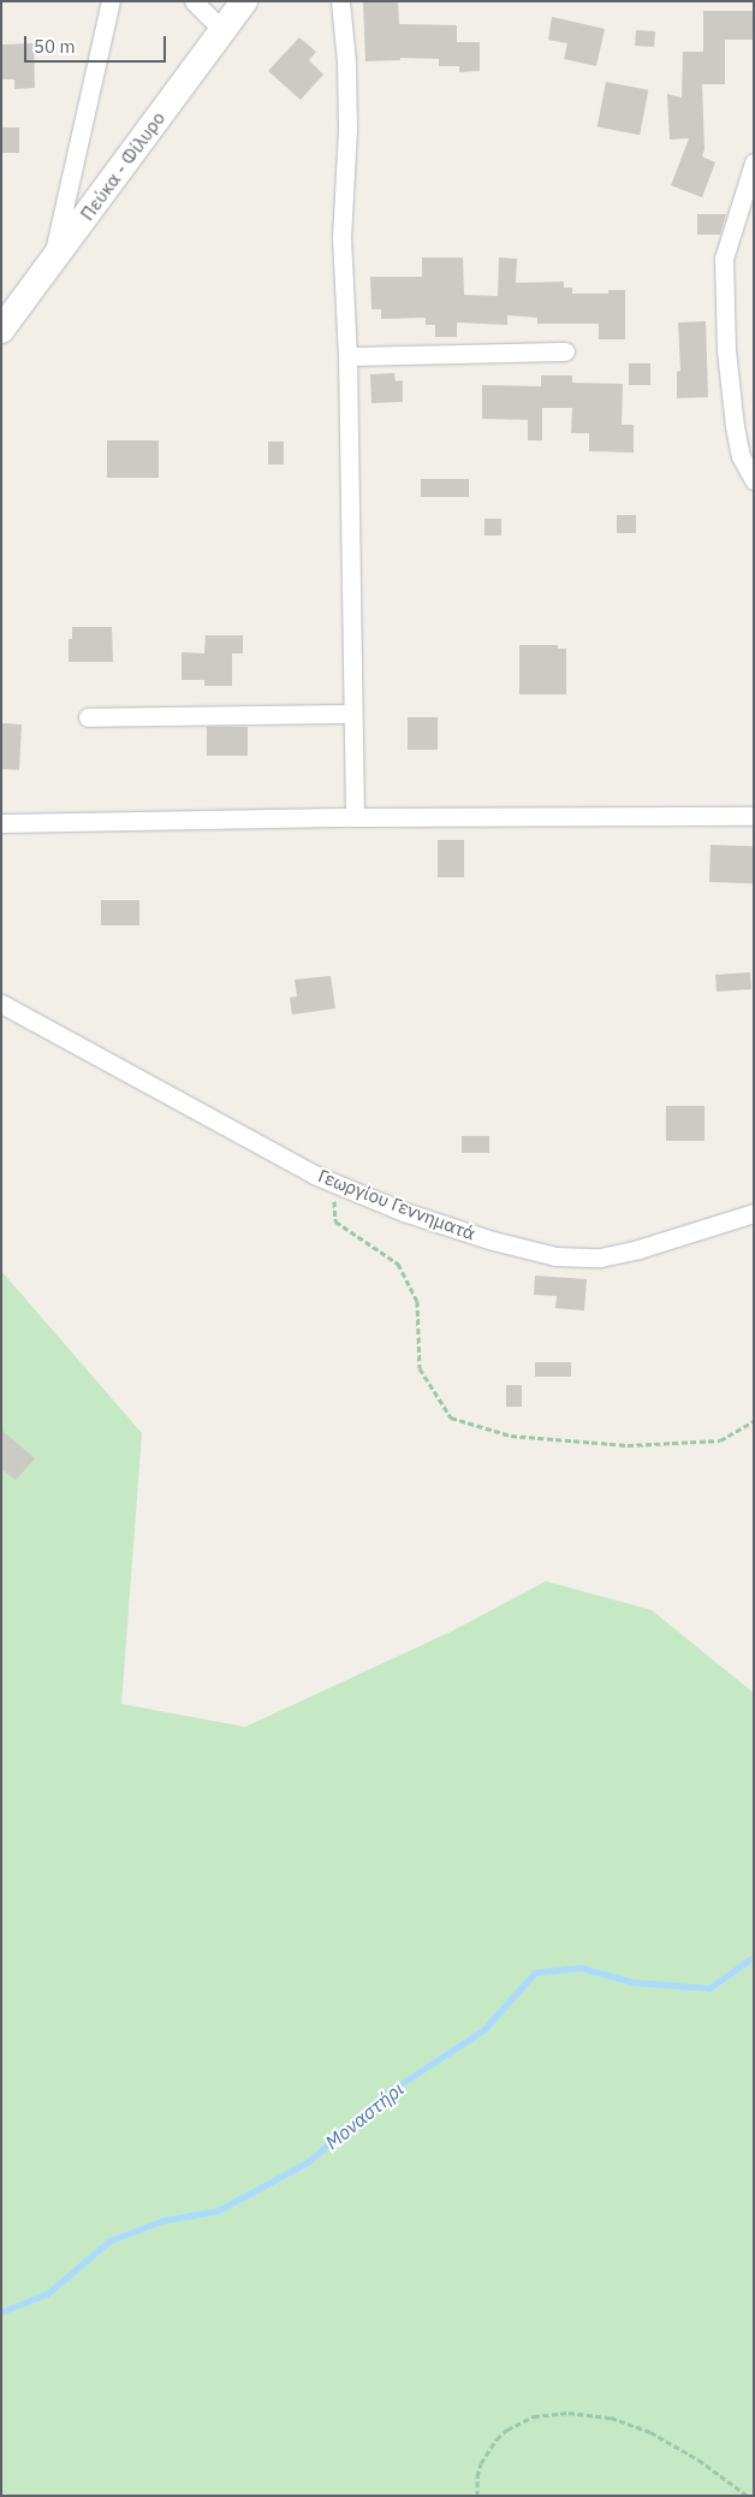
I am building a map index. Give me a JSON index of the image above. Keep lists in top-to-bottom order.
{
  "streets": {
    "main road": ["Πεύκα - Φίλυρο"],
    "street": ["Γεωργίου Γεννηματά"]
  },
  "water": ["Μοναστήρι"],
  "scale_bar": "50 m"
}
